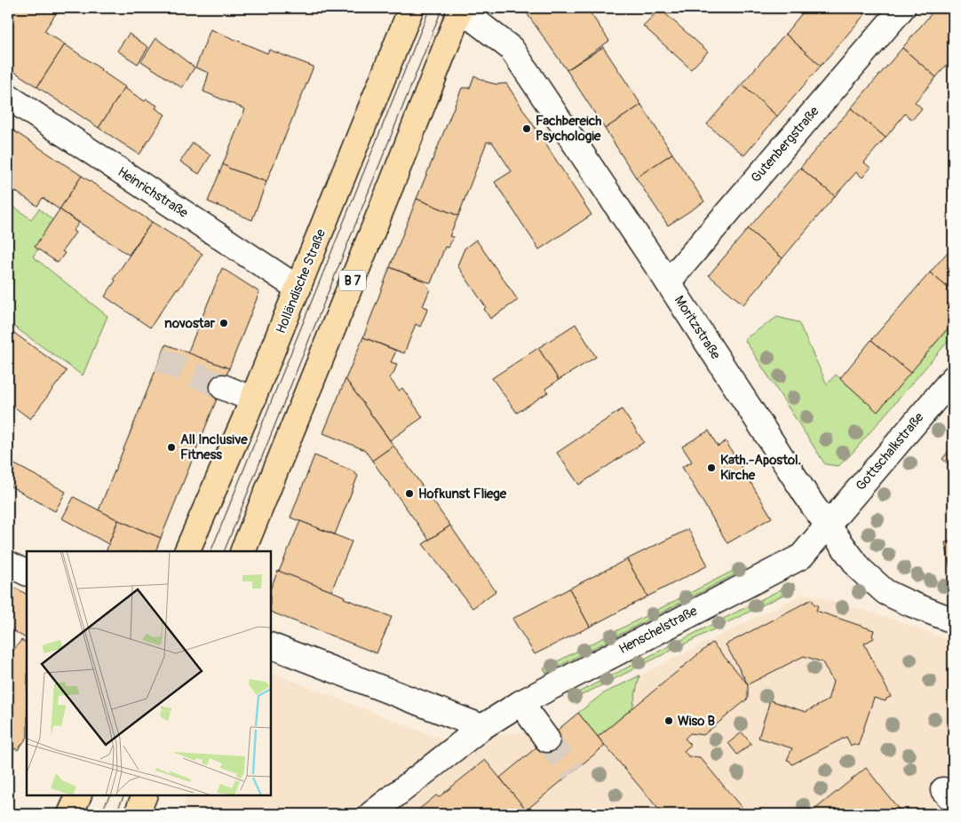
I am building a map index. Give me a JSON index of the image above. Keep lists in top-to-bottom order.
{
  "streets": {
    "main road": ["B 7", "Holländische Straße"],
    "street": [
      "Gutenbergstraße",
      "Heinrichstraße",
      "Moritzstraße",
      "Gottschalkstraße",
      "Henschelstraße"
    ]
  },
  "crossings": [
    ["Gutenbergstraße", "Moritzstraße"],
    ["Heinrichstraße", "Holländische Straße"],
    ["B 7", "Moritzstraße"],
    ["Moritzstraße", "Gottschalkstraße"],
    ["Moritzstraße", "Henschelstraße"],
    ["Gottschalkstraße", "Henschelstraße"]
  ],
  "places": [
    "Fachbereich Psychologie",
    "novostar",
    "All Inclusive Fitness",
    "Kath.-Apostol. Kirche",
    "Hofkunst Fliege",
    "Wiso B"
  ]
}
